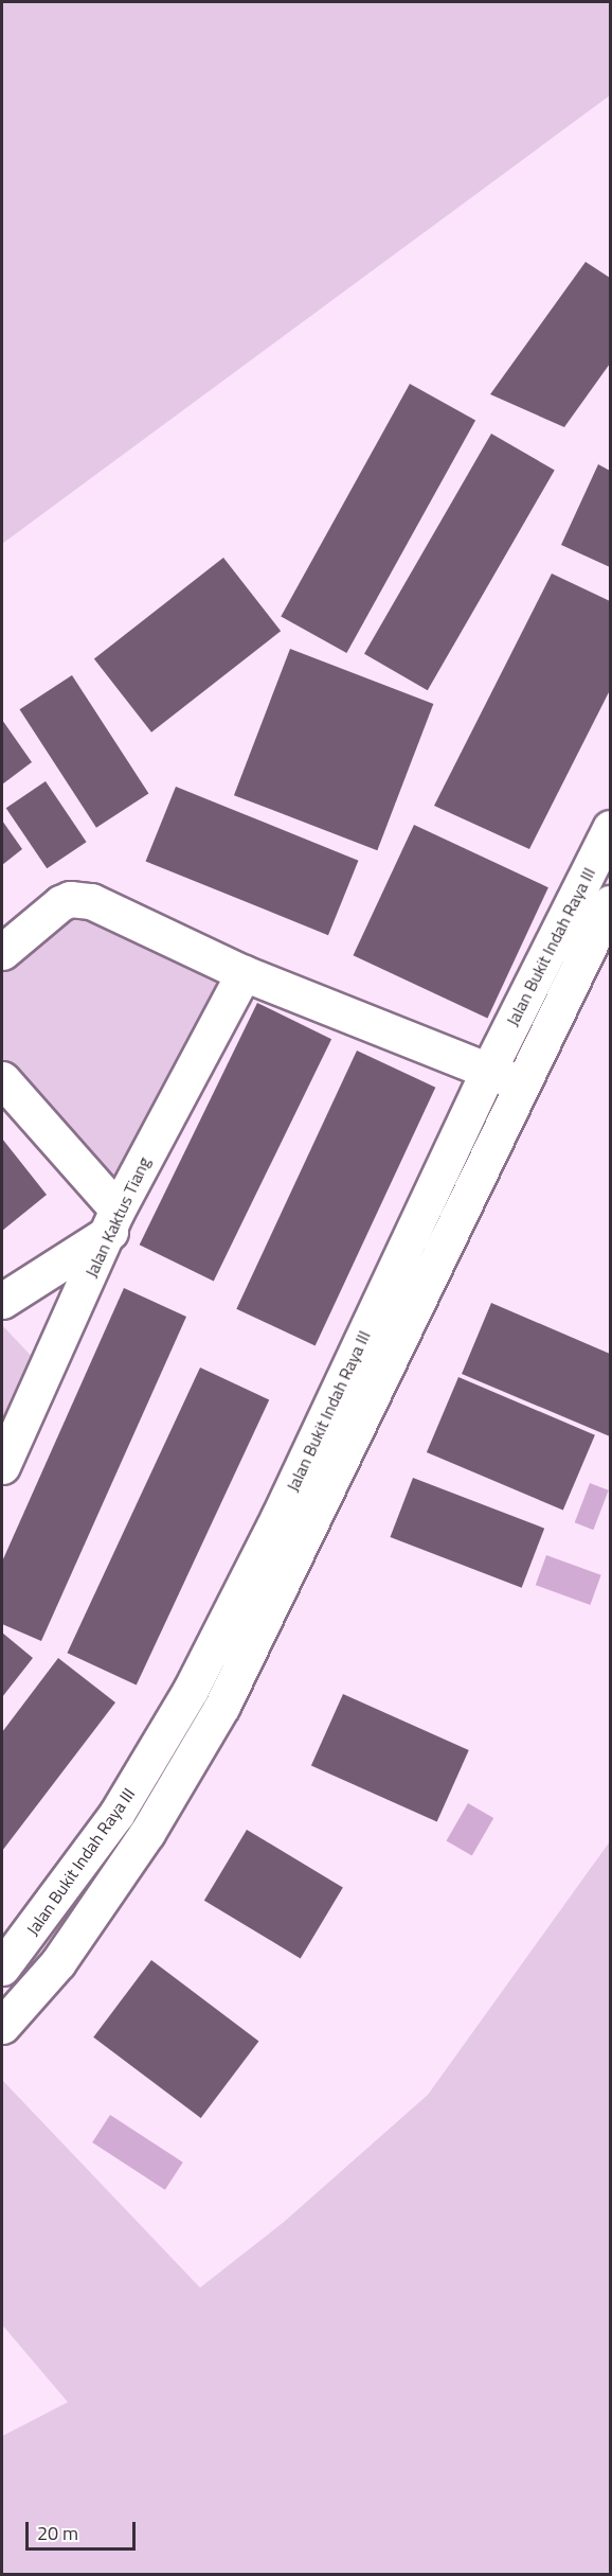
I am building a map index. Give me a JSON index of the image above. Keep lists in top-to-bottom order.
{
  "streets": {
    "street": ["Jalan Bukit Indah Raya III", "Jalan Kaktus Tiang"]
  },
  "scale_bar": "20 m"
}
